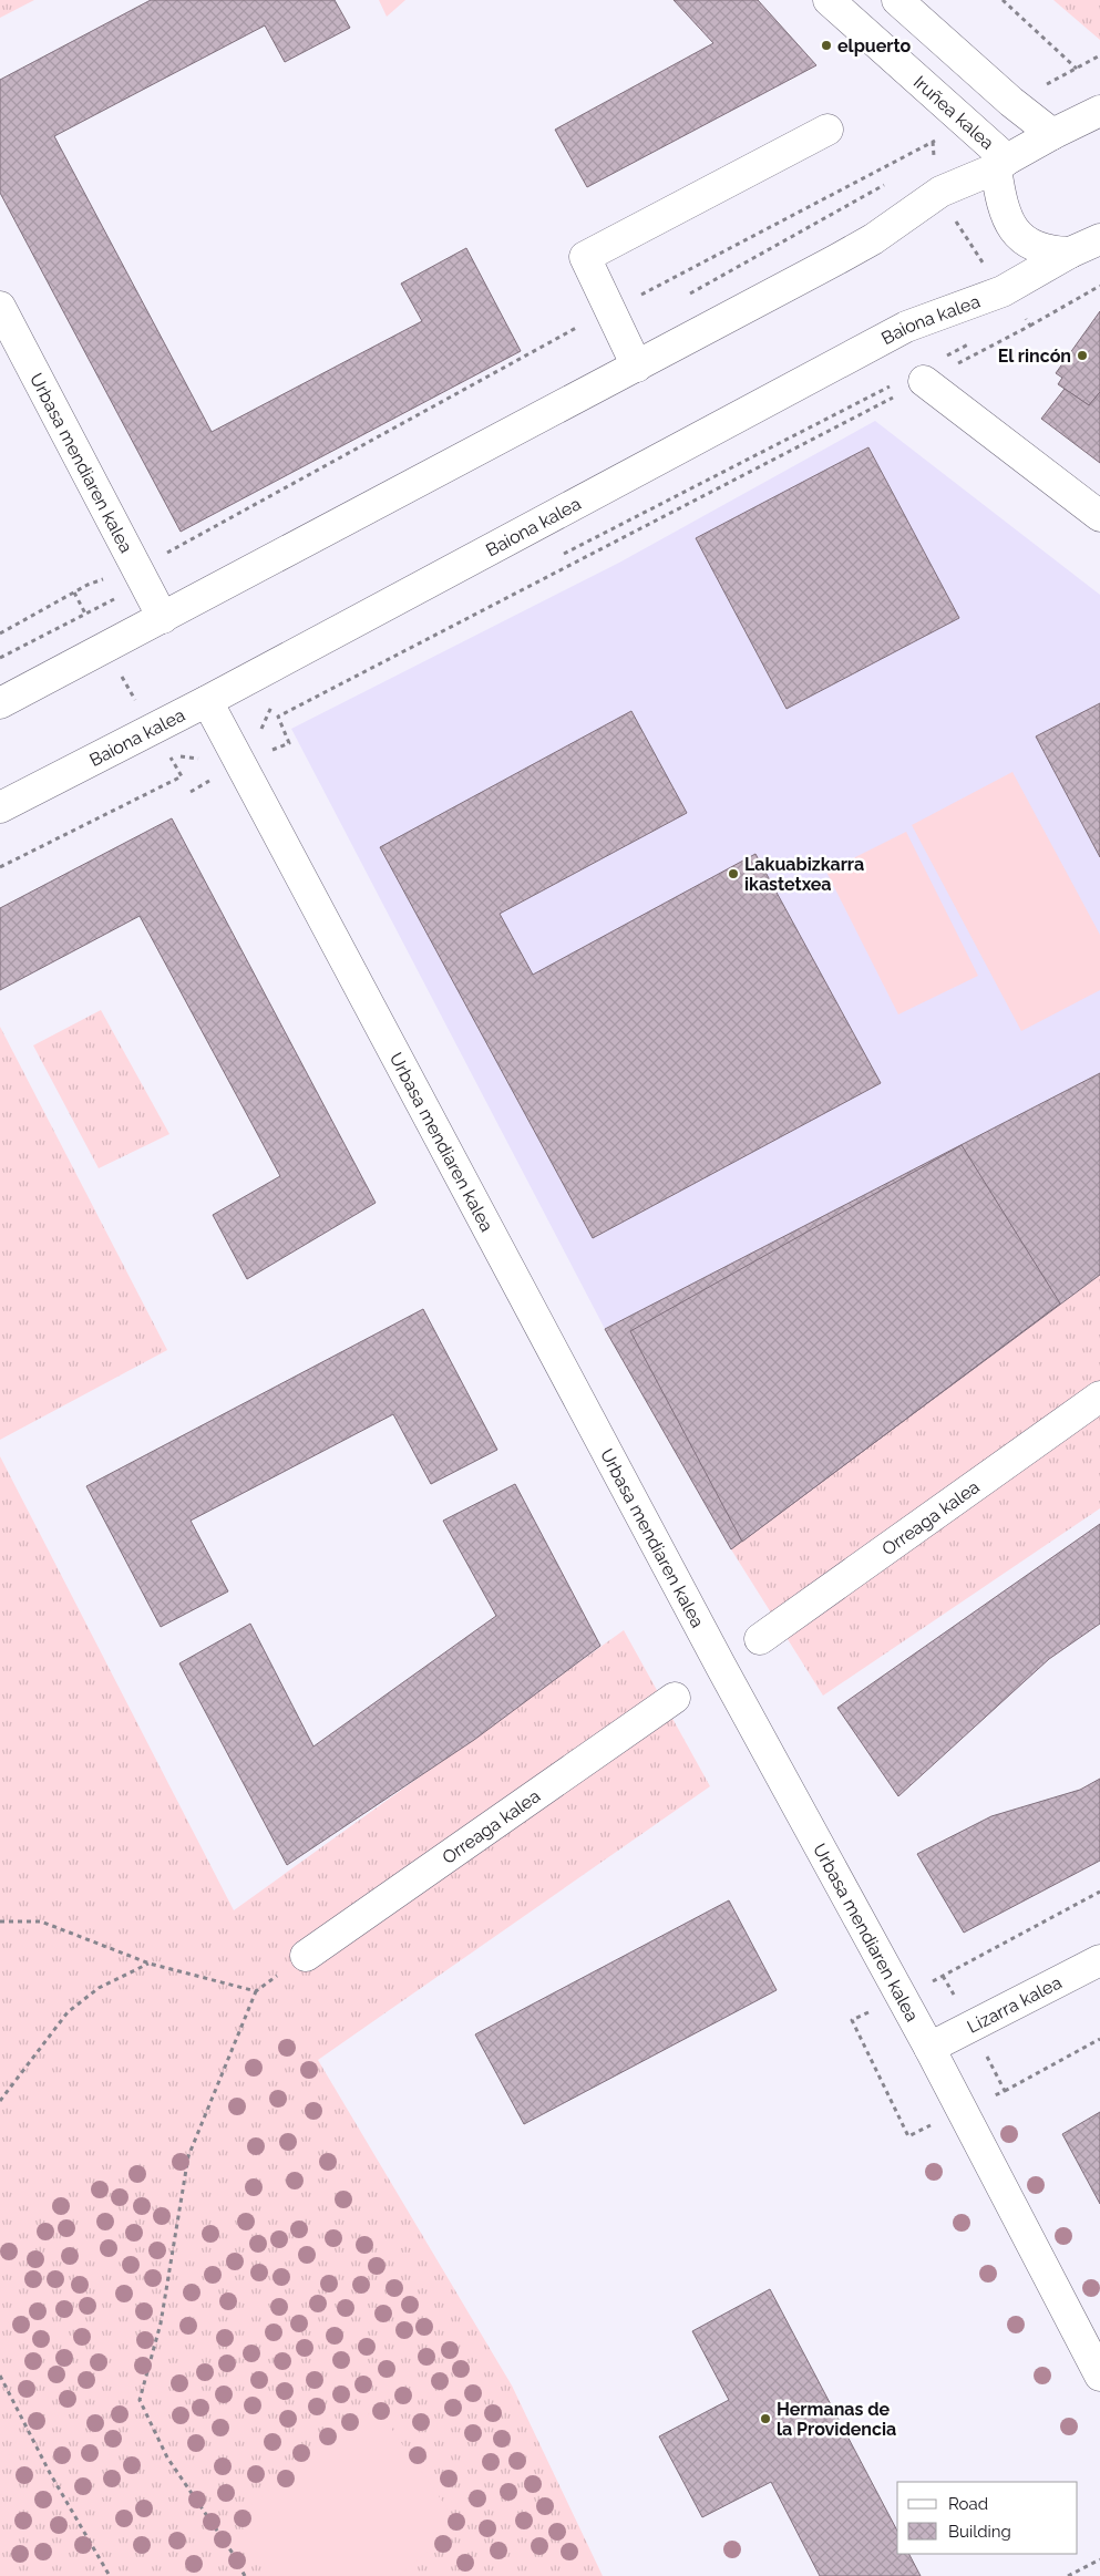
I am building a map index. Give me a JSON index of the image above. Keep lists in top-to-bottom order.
{
  "streets": {
    "street": [
      "Iruñea kalea",
      "Baiona kalea",
      "Urbasa mendiaren kalea",
      "Orreaga kalea",
      "Lizarra kalea"
    ]
  },
  "crossings": [
    ["Iruñea kalea", "Baiona kalea"],
    ["Baiona kalea", "Urbasa mendiaren kalea"],
    ["Urbasa mendiaren kalea", "Lizarra kalea"]
  ],
  "places": [
    "elpuerto",
    "El rincón",
    "Lakuabizkarra ikastetxea",
    "Hermanas de la Providencia"
  ],
  "legend": ["Road", "Building"]
}
